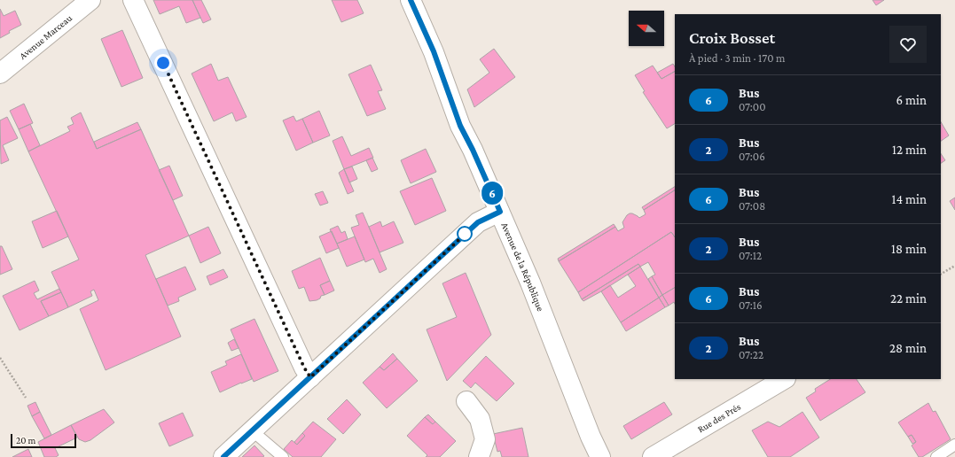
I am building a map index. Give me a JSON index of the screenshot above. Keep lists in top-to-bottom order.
{
  "streets": {
    "street": ["Avenue Marceau", "Avenue de la République", "Rue des Prés"]
  },
  "lines": ["bus line 6"],
  "scale_bar": "20 m",
  "north": "left",
  "page": {
    "on_map": "6",
    "heading": ["Croix Bosset", "À pied · 3 min · 170 m"],
    "list": [
      {
        "mark": "6",
        "name": "Bus",
        "note": "07:00",
        "value": "6 min"
      },
      {
        "mark": "2",
        "name": "Bus",
        "note": "07:06",
        "value": "12 min"
      },
      {
        "mark": "6",
        "name": "Bus",
        "note": "07:08",
        "value": "14 min"
      },
      {
        "mark": "2",
        "name": "Bus",
        "note": "07:12",
        "value": "18 min"
      },
      {
        "mark": "6",
        "name": "Bus",
        "note": "07:16",
        "value": "22 min"
      },
      {
        "mark": "2",
        "name": "Bus",
        "note": "07:22",
        "value": "28 min"
      }
    ],
    "scale": "20 m"
  }
}
